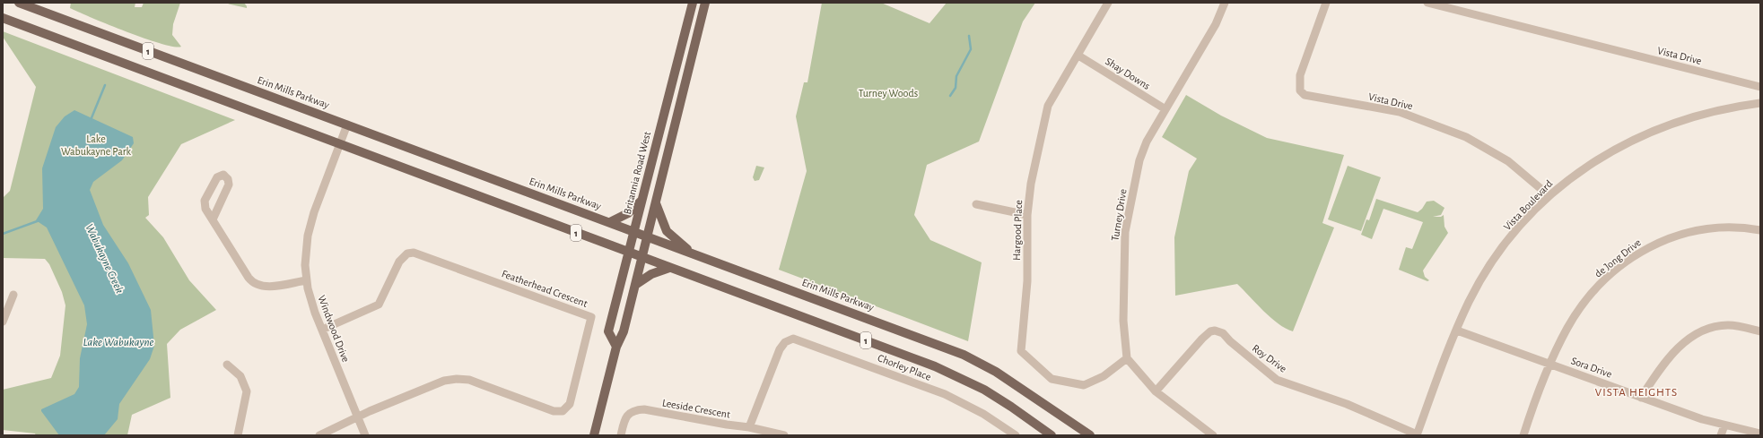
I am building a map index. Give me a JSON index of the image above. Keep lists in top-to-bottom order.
{
  "streets": {
    "main road": ["1", "Erin Mills Parkway", "Britannia Road West"],
    "street": [
      "Vista Drive",
      "Shay Downs",
      "Vista Boulevard",
      "Turney Drive",
      "Hargood Place",
      "de Jong Drive",
      "Featherhead Crescent",
      "Windwood Drive",
      "Roy Drive",
      "Chorley Place",
      "Sora Drive",
      "Leeside Crescent"
    ]
  },
  "crossings": [
    ["1", "Britannia Road West"],
    ["1", "Windwood Drive"],
    ["Vista Drive", "Vista Boulevard"],
    ["Shay Downs", "Turney Drive"],
    ["Shay Downs", "Hargood Place"],
    ["Erin Mills Parkway", "Britannia Road West"],
    ["Erin Mills Parkway", "Windwood Drive"],
    ["Vista Boulevard", "Roy Drive"],
    ["Vista Boulevard", "Sora Drive"],
    ["Turney Drive", "Hargood Place"],
    ["de Jong Drive", "Sora Drive"],
    ["Featherhead Crescent", "Windwood Drive"],
    ["Chorley Place", "Leeside Crescent"]
  ],
  "districts": ["VISTA HEIGHTS"],
  "water": ["Wabukayne Creek", "Lake Wabukayne"],
  "parks": ["Turney Woods", "Lake Wabukayne Park"]
}
